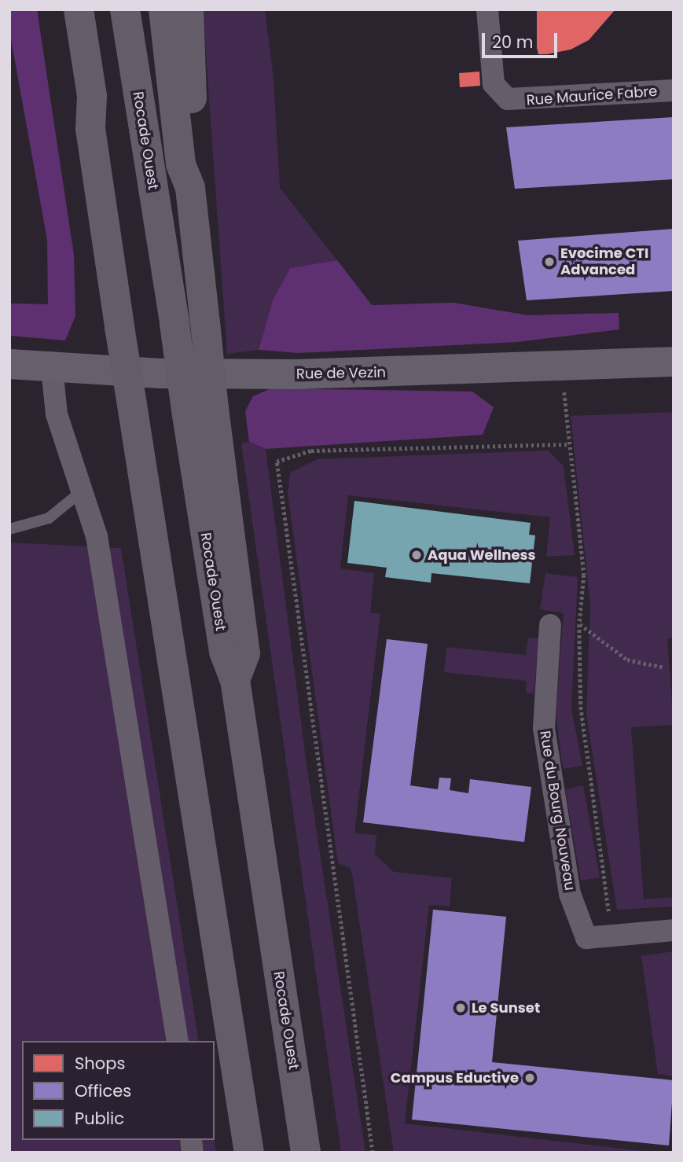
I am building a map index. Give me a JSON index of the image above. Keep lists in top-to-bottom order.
{
  "streets": {
    "highway": ["Rocade Ouest"],
    "main road": ["Rue de Vezin"],
    "street": ["Rue Maurice Fabre", "Rue du Bourg Nouveau"]
  },
  "places": [
    "Evocime CTI Advanced",
    "Aqua Wellness",
    "Le Sunset",
    "Campus Eductive"
  ],
  "legend": ["Shops", "Offices", "Public"],
  "scale_bar": "20 m"
}
